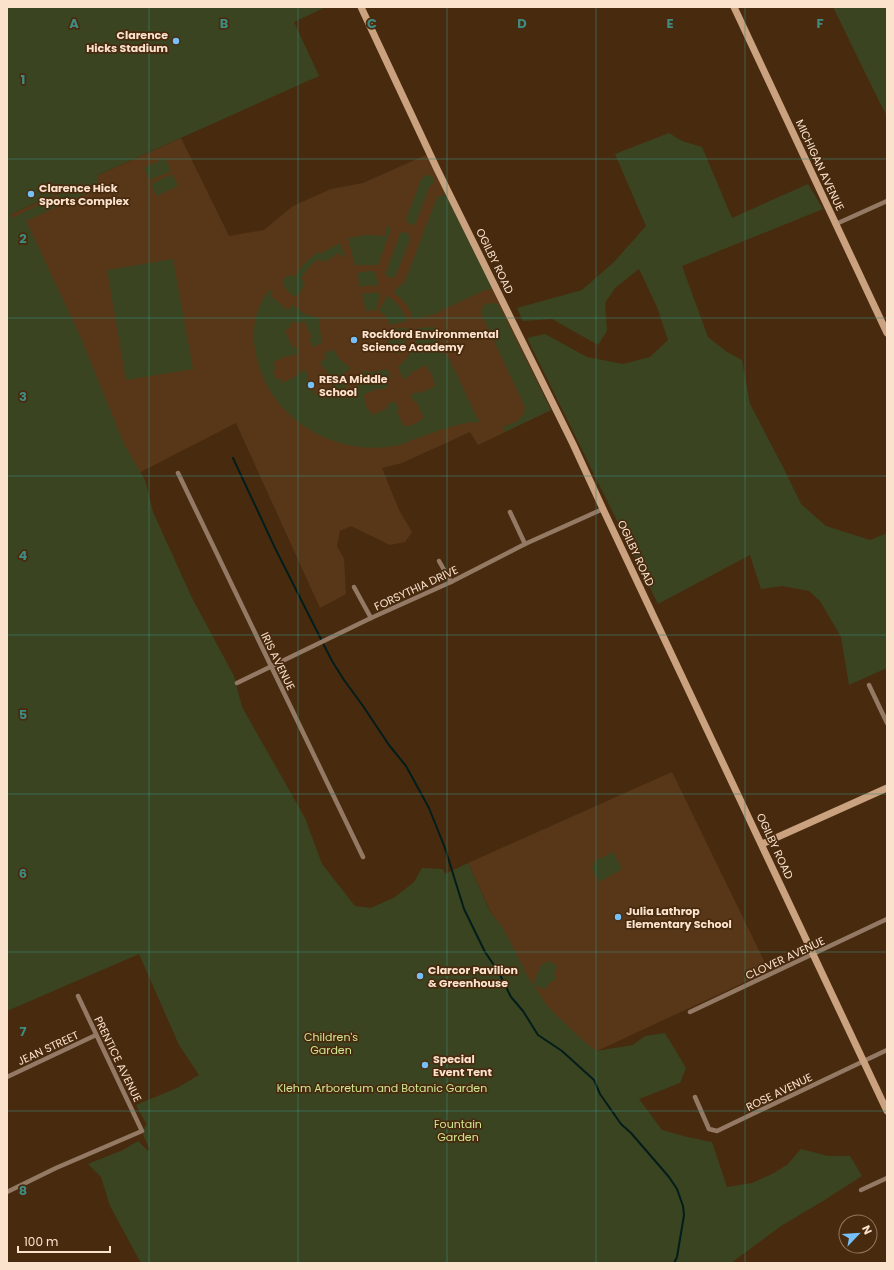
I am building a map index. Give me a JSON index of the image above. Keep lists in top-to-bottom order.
{
  "streets": {
    "street": [
      "MICHIGAN AVENUE",
      "OGILBY ROAD",
      "FORSYTHIA DRIVE",
      "IRIS AVENUE",
      "CLOVER AVENUE",
      "JEAN STREET",
      "PRENTICE AVENUE",
      "ROSE AVENUE"
    ]
  },
  "crossings": [
    ["OGILBY ROAD", "FORSYTHIA DRIVE"],
    ["OGILBY ROAD", "CLOVER AVENUE"],
    ["OGILBY ROAD", "ROSE AVENUE"],
    ["FORSYTHIA DRIVE", "IRIS AVENUE"],
    ["JEAN STREET", "PRENTICE AVENUE"]
  ],
  "parks": ["Children's Garden", "Klehm Arboretum and Botanic Garden", "Fountain Garden"],
  "places": [
    "Clarence Hicks Stadium",
    "Clarence Hick Sports Complex",
    "Rockford Environmental Science Academy",
    "RESA Middle School",
    "Julia Lathrop Elementary School",
    "Clarcor Pavilion & Greenhouse",
    "Special Event Tent"
  ],
  "scale_bar": "100 m",
  "north": "top right",
  "grid": {
    "columns": [
      "A",
      "B",
      "C",
      "D",
      "E",
      "F"
    ],
    "rows": [
      "1",
      "2",
      "3",
      "4",
      "5",
      "6",
      "7",
      "8"
    ]
  }
}
